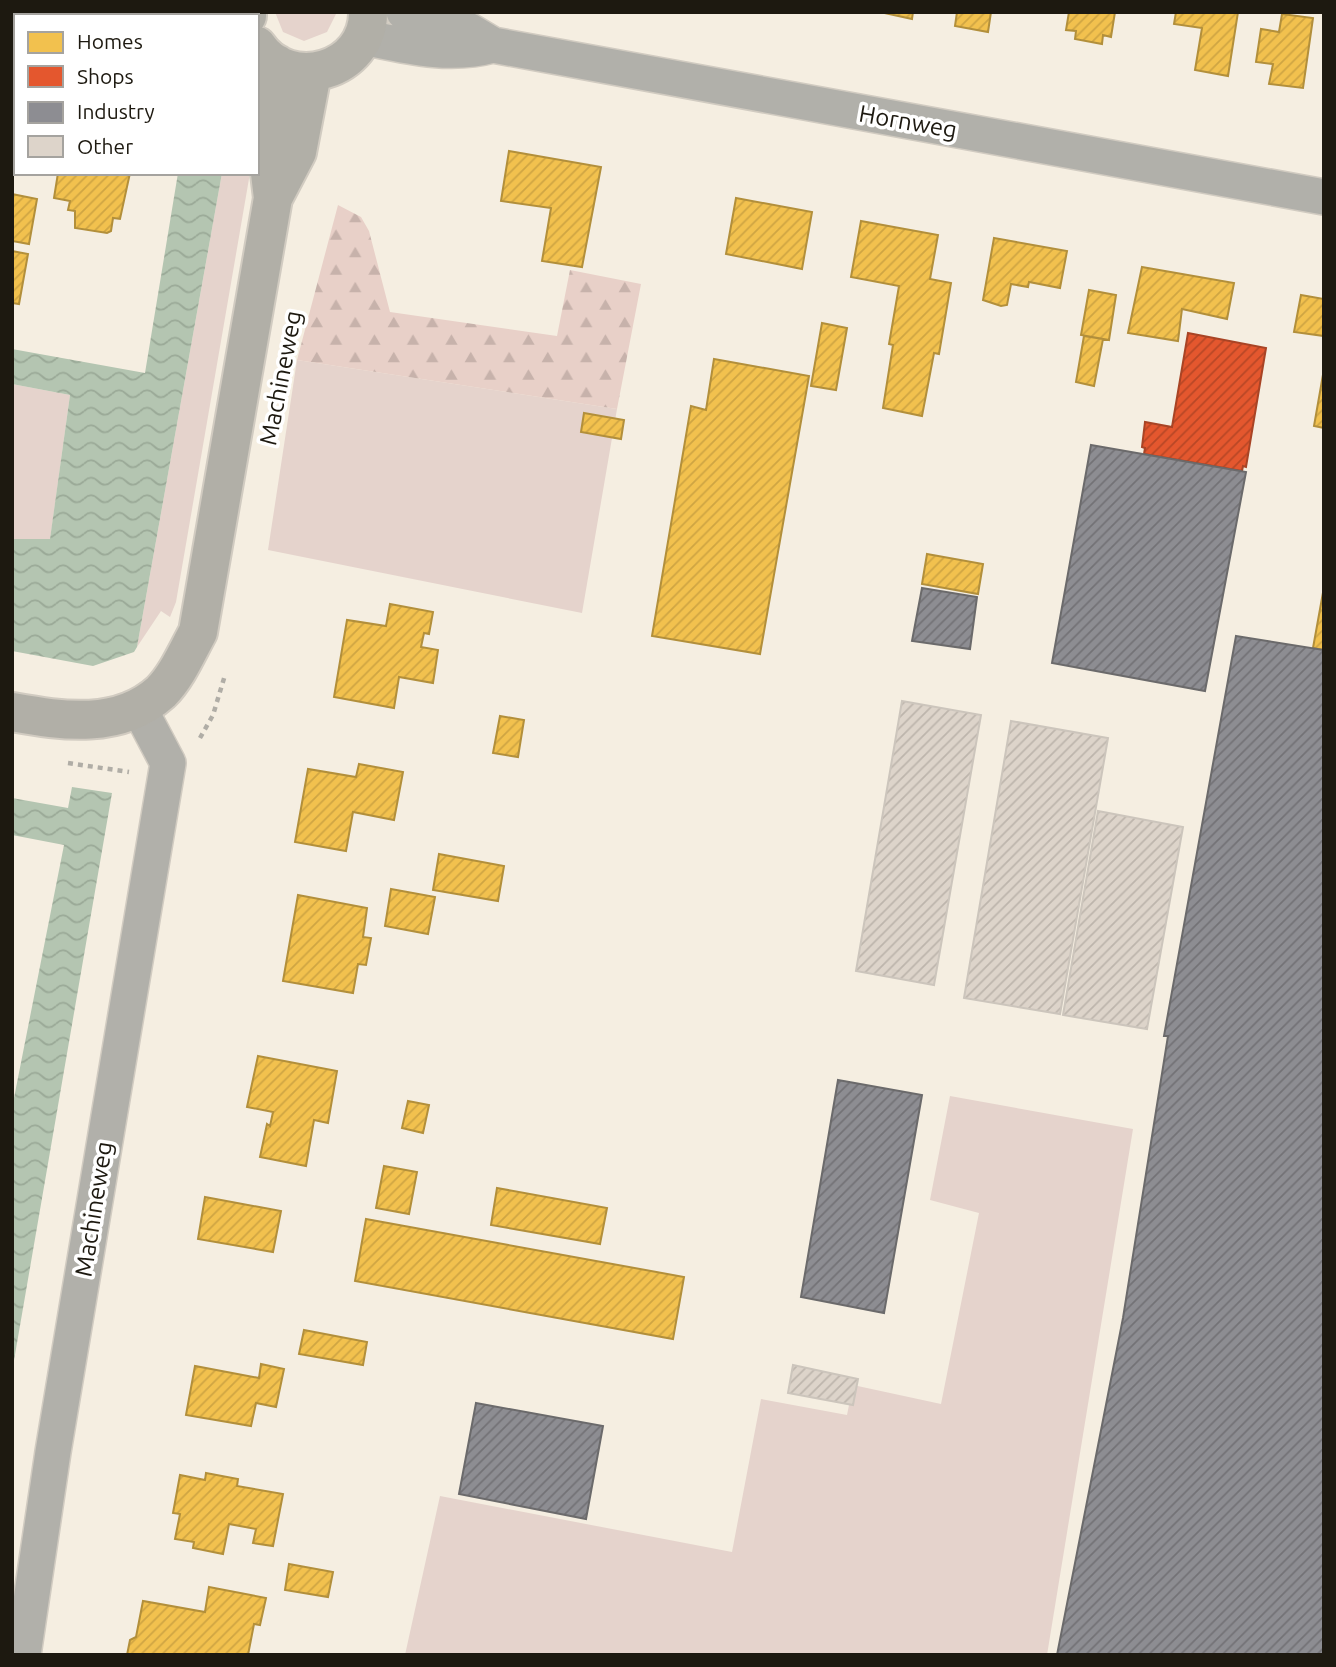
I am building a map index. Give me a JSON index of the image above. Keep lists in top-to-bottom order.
{
  "streets": {
    "street": ["Hornweg", "Machineweg"]
  },
  "legend": [
    "Homes",
    "Shops",
    "Industry",
    "Other"
  ]
}
